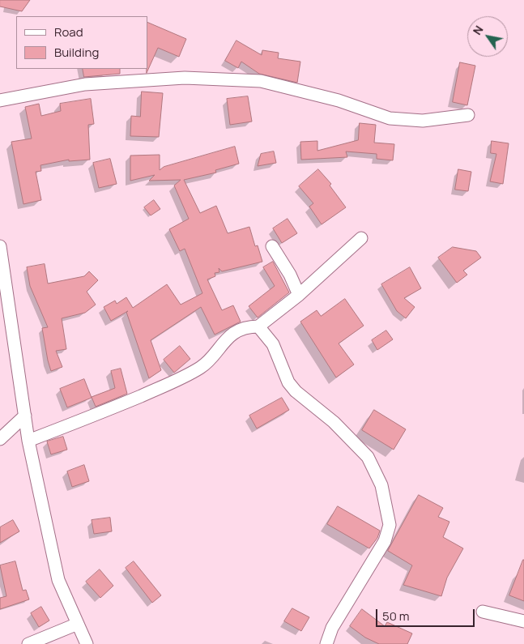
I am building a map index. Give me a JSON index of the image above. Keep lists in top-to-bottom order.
{
  "legend": ["Road", "Building"],
  "scale_bar": "50 m",
  "north": "top left"
}
